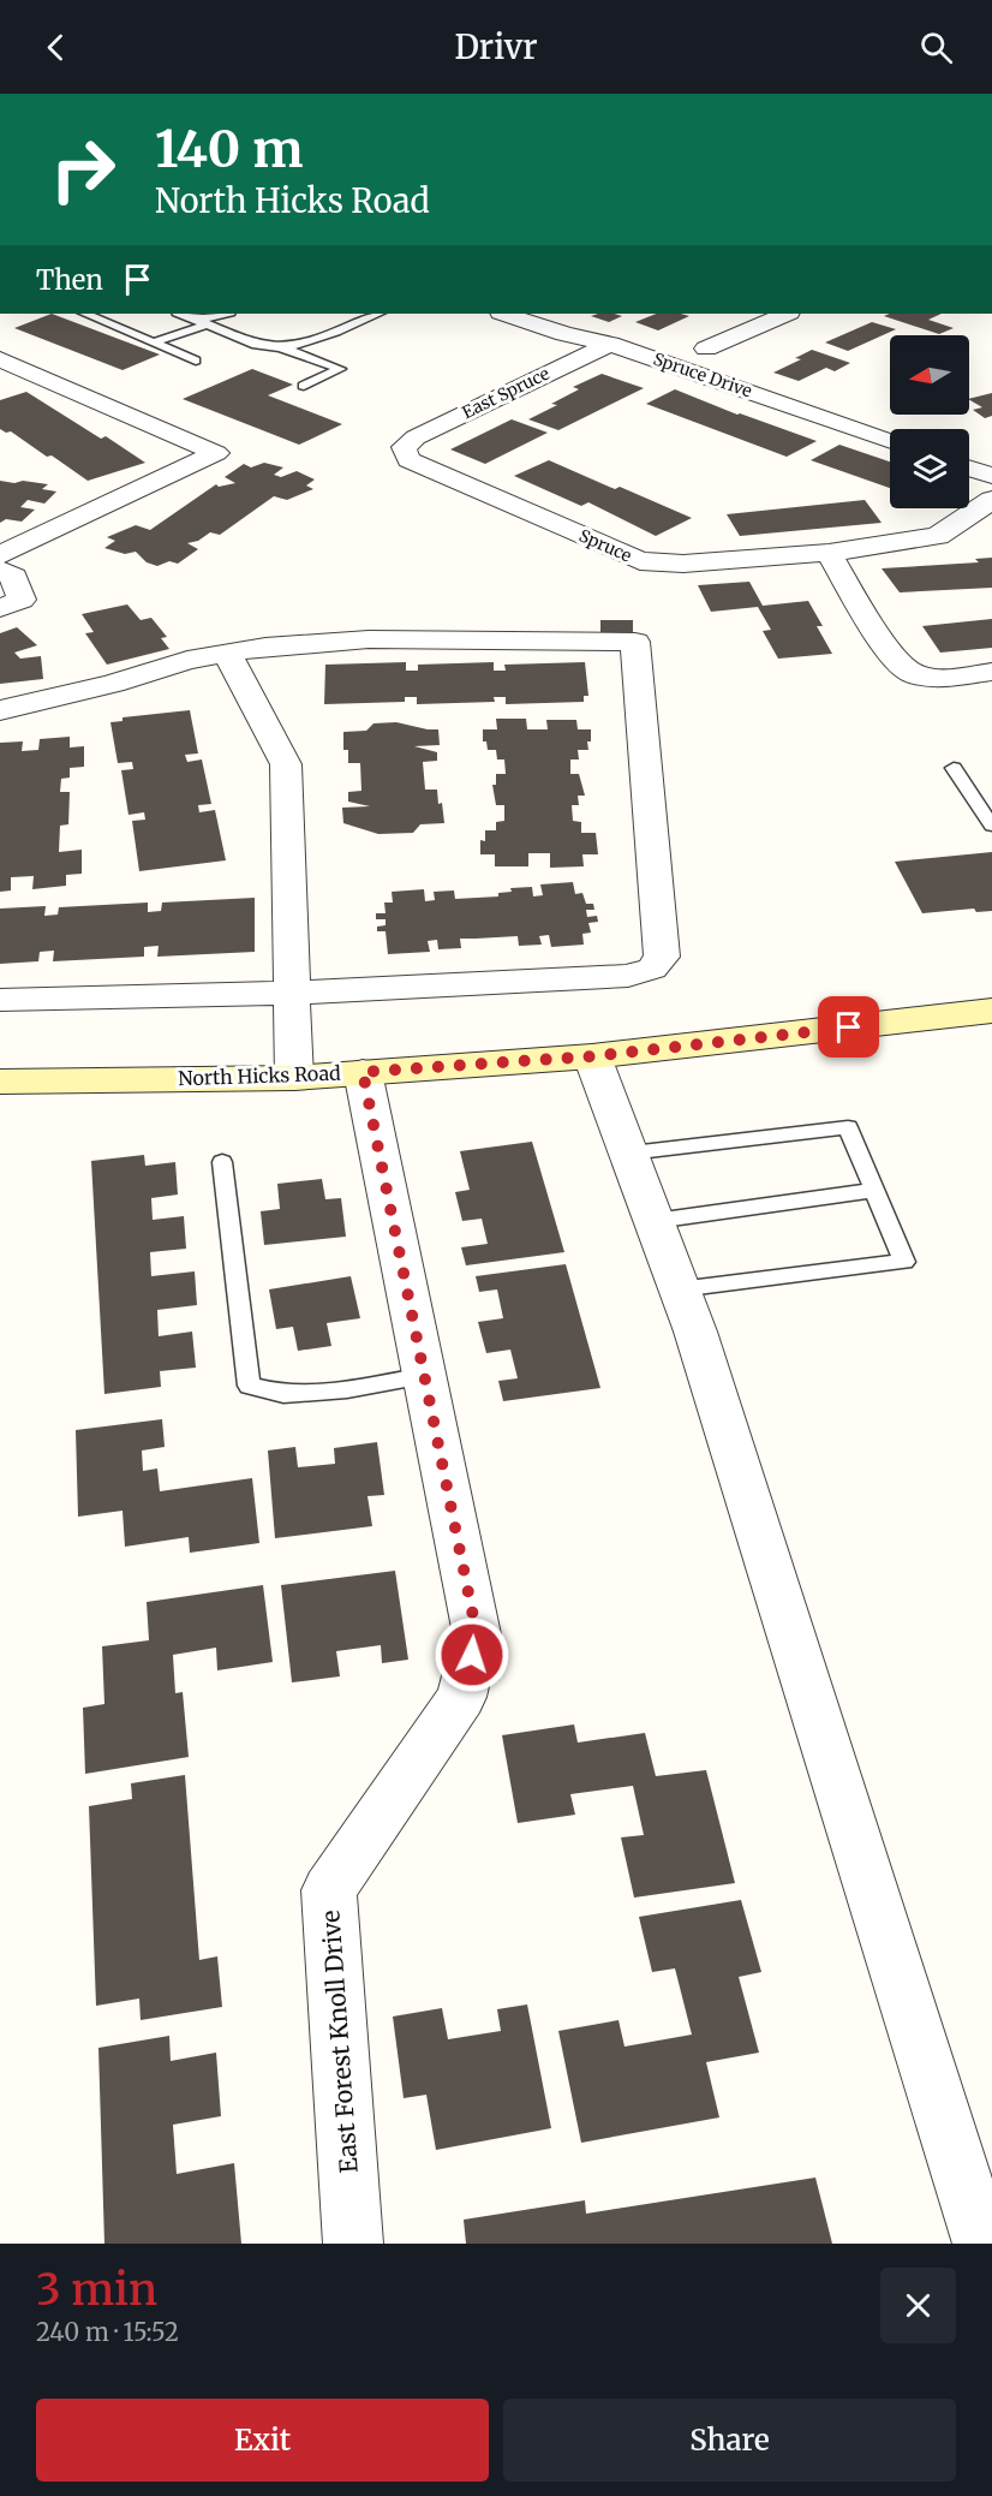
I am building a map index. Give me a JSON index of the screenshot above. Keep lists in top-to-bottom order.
{
  "streets": {
    "main road": ["North Hicks Road"],
    "street": [
      "Spruce Drive",
      "East Spruce",
      "Spruce",
      "East Forest Knoll Drive"
    ]
  },
  "crossings": [
    ["Spruce Drive", "East Spruce"],
    ["East Spruce", "Spruce"],
    ["North Hicks Road", "East Forest Knoll Drive"]
  ],
  "north": "left",
  "page": {
    "header": "Drivr",
    "turn": ["140 m", "North Hicks Road"],
    "then": "Then",
    "heading": ["3 min", "240 m · 15:52"],
    "buttons": ["Exit", "Share"]
  }
}
